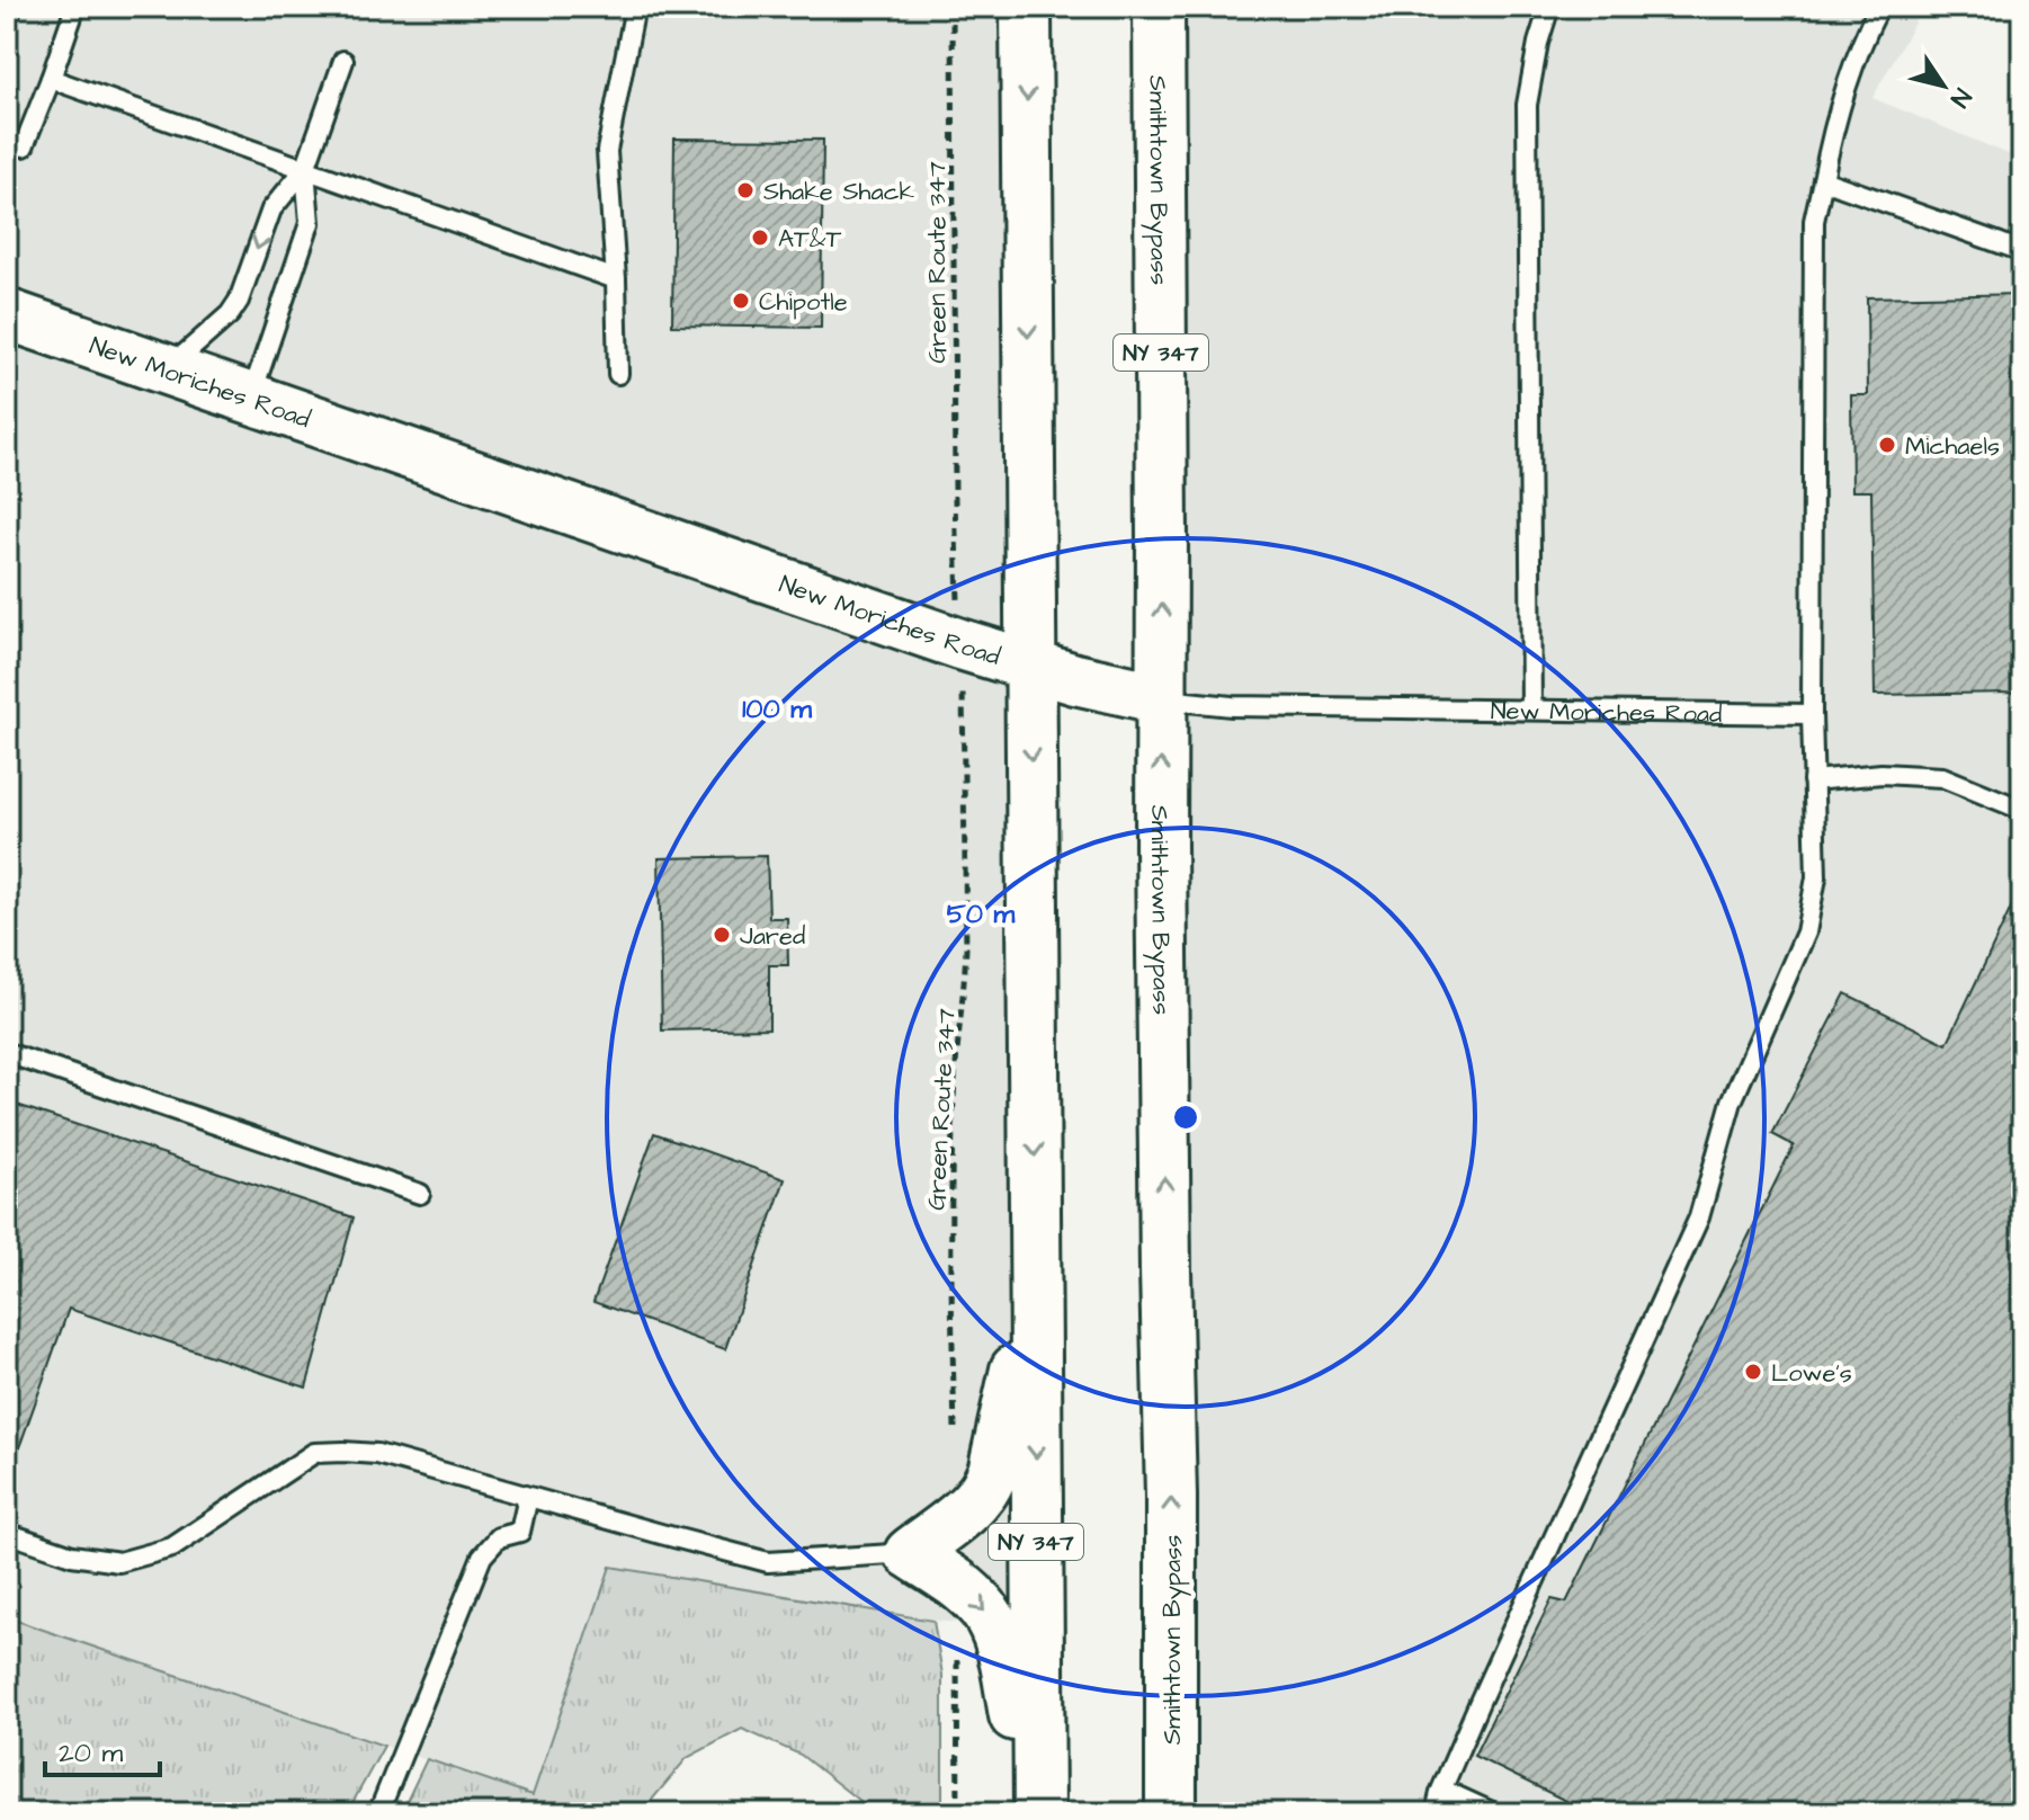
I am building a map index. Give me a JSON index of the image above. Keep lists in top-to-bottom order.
{
  "streets": {
    "main road": ["Smithtown Bypass", "NY 347", "New Moriches Road"],
    "path": ["Green Route 347"]
  },
  "crossings": [
    ["Smithtown Bypass", "New Moriches Road"],
    ["NY 347", "New Moriches Road"]
  ],
  "places": [
    "Shake Shack",
    "AT&T",
    "Chipotle",
    "Michaels",
    "Jared",
    "Lowe's"
  ],
  "scale_bar": "20 m",
  "north": "bottom right",
  "rings": ["100 m", "50 m"]
}
